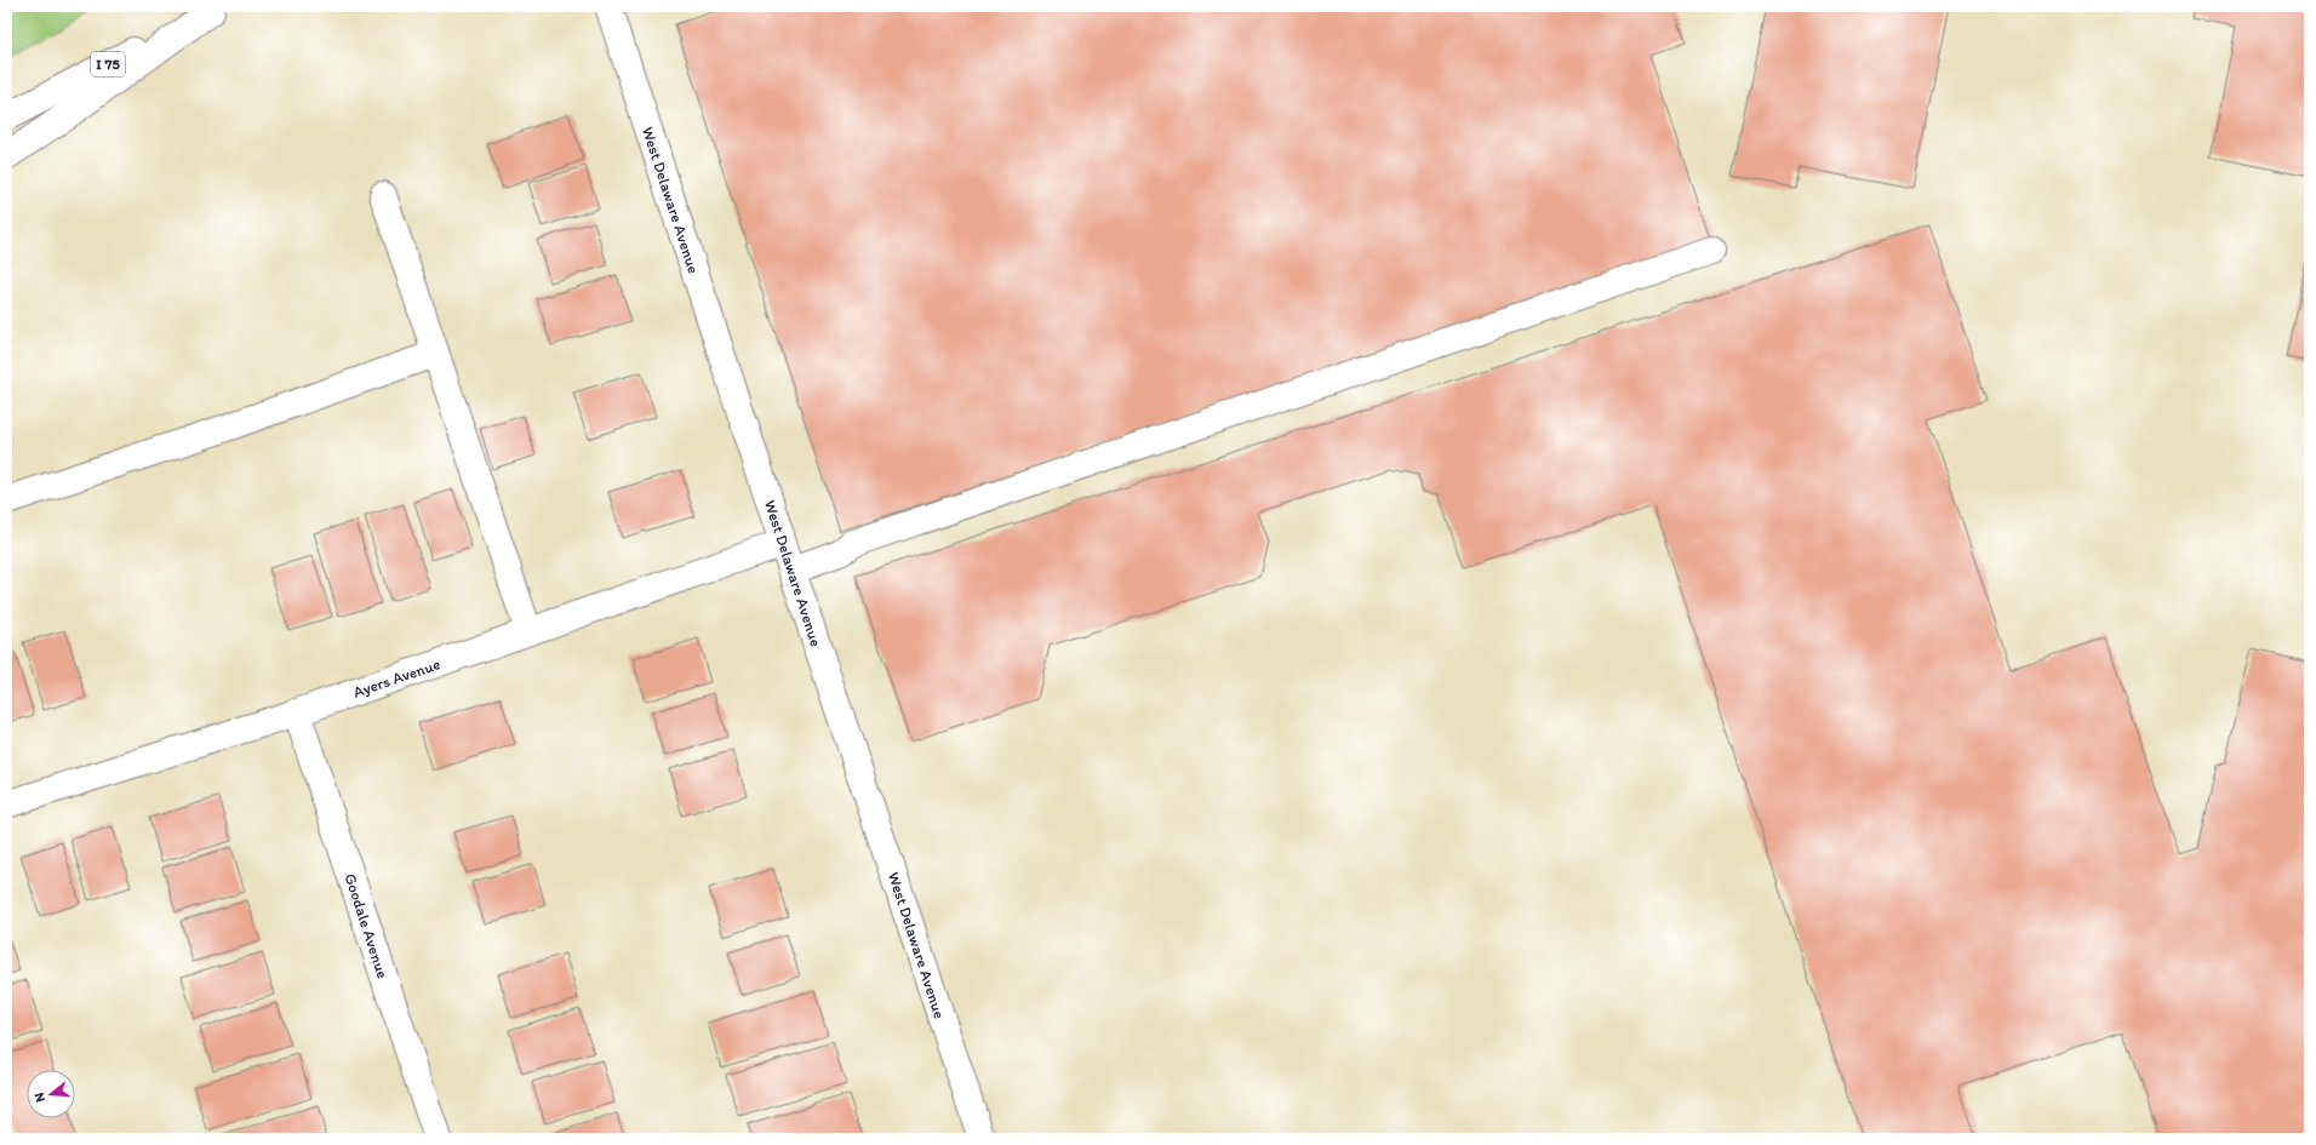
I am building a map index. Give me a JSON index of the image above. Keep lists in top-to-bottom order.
{
  "streets": {
    "main road": [
      "I 75",
      "West Delaware Avenue",
      "Ayers Avenue",
      "Goodale Avenue"
    ]
  },
  "crossings": [
    ["West Delaware Avenue", "Ayers Avenue"],
    ["Ayers Avenue", "Goodale Avenue"]
  ],
  "north": "left"
}
